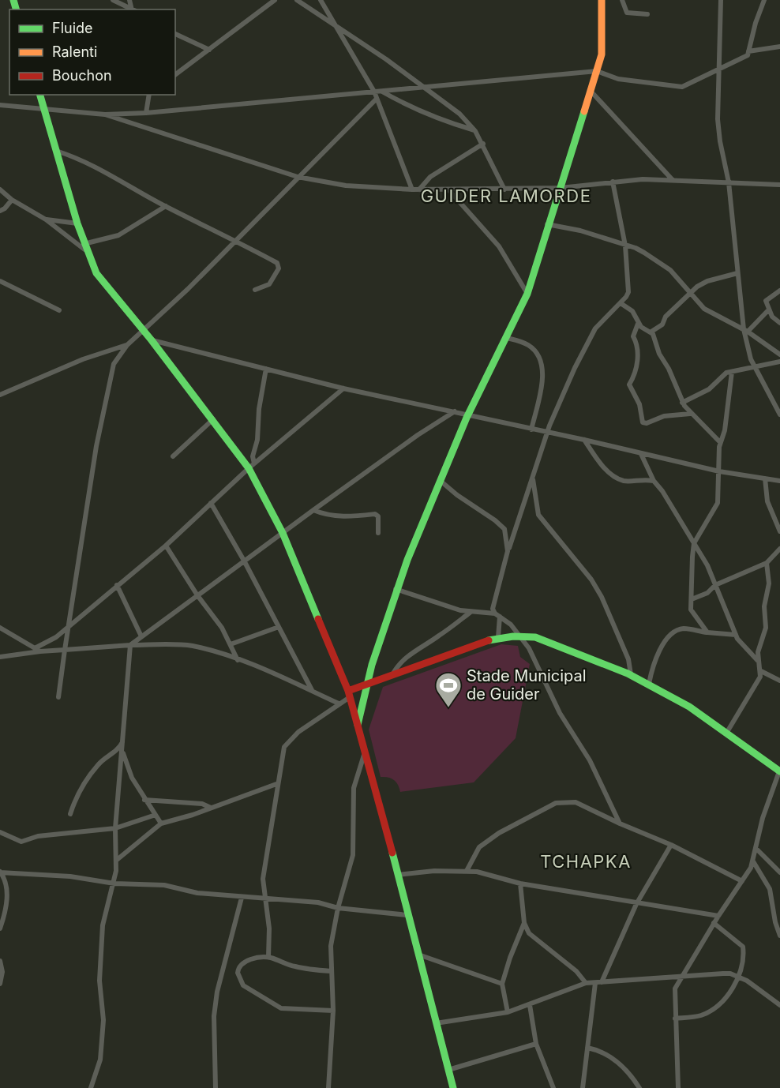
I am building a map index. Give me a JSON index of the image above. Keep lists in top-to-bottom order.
{
  "districts": ["GUIDER LAMORDE", "TCHAPKA"],
  "places": {
    "sports": ["Stade Municipal de Guider"]
  },
  "legend": ["Fluide", "Ralenti", "Bouchon"]
}
